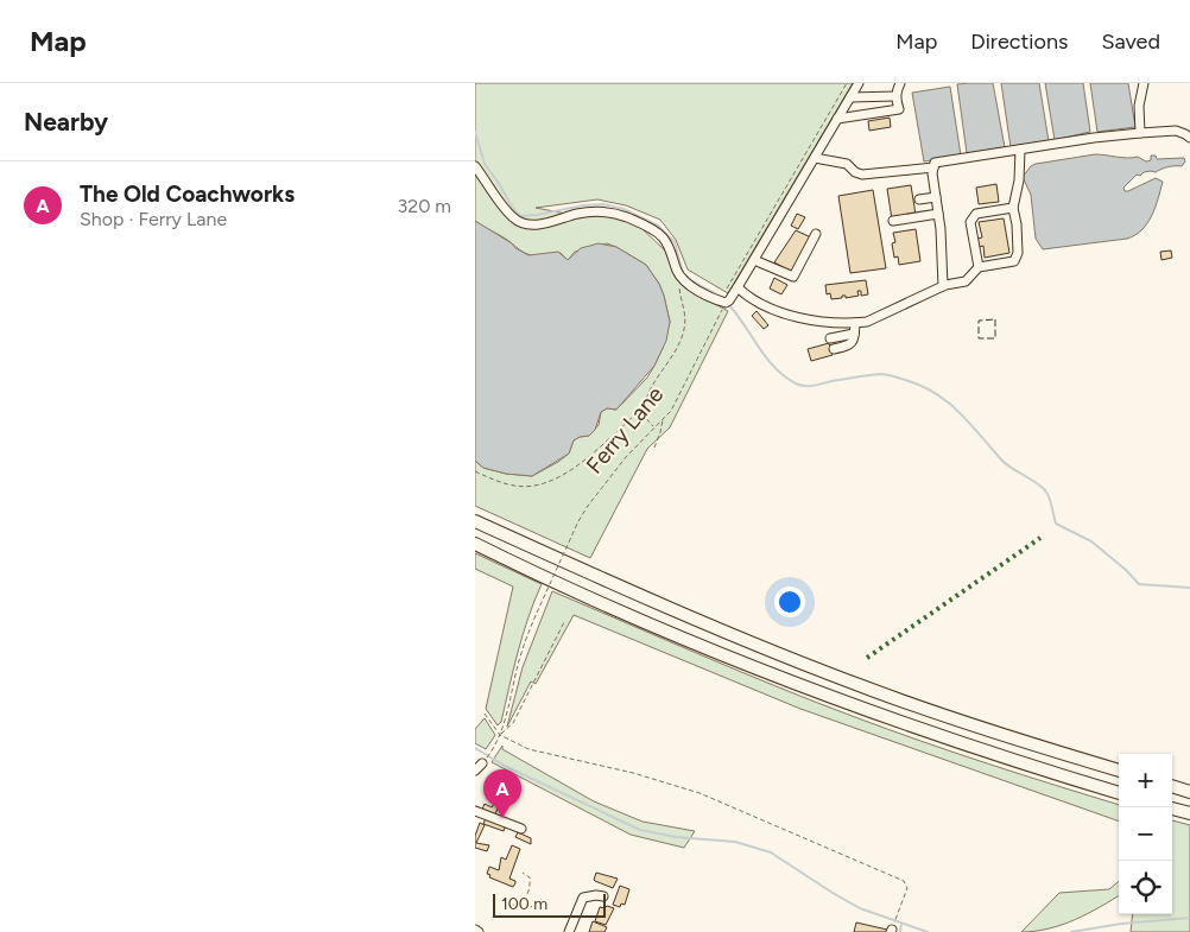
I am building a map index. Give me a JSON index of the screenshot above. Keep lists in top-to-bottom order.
{
  "streets": {
    "path": ["Ferry Lane"]
  },
  "scale_bar": "100 m",
  "page": {
    "header": "Map",
    "nav": ["Map", "Directions", "Saved"],
    "heading": "Nearby",
    "list": [
      {
        "mark": "A",
        "name": "The Old Coachworks",
        "note": "Shop · Ferry Lane",
        "value": "320 m"
      }
    ],
    "map_buttons": ["+", "−"],
    "pins": "A",
    "scale": "100 m"
  }
}
